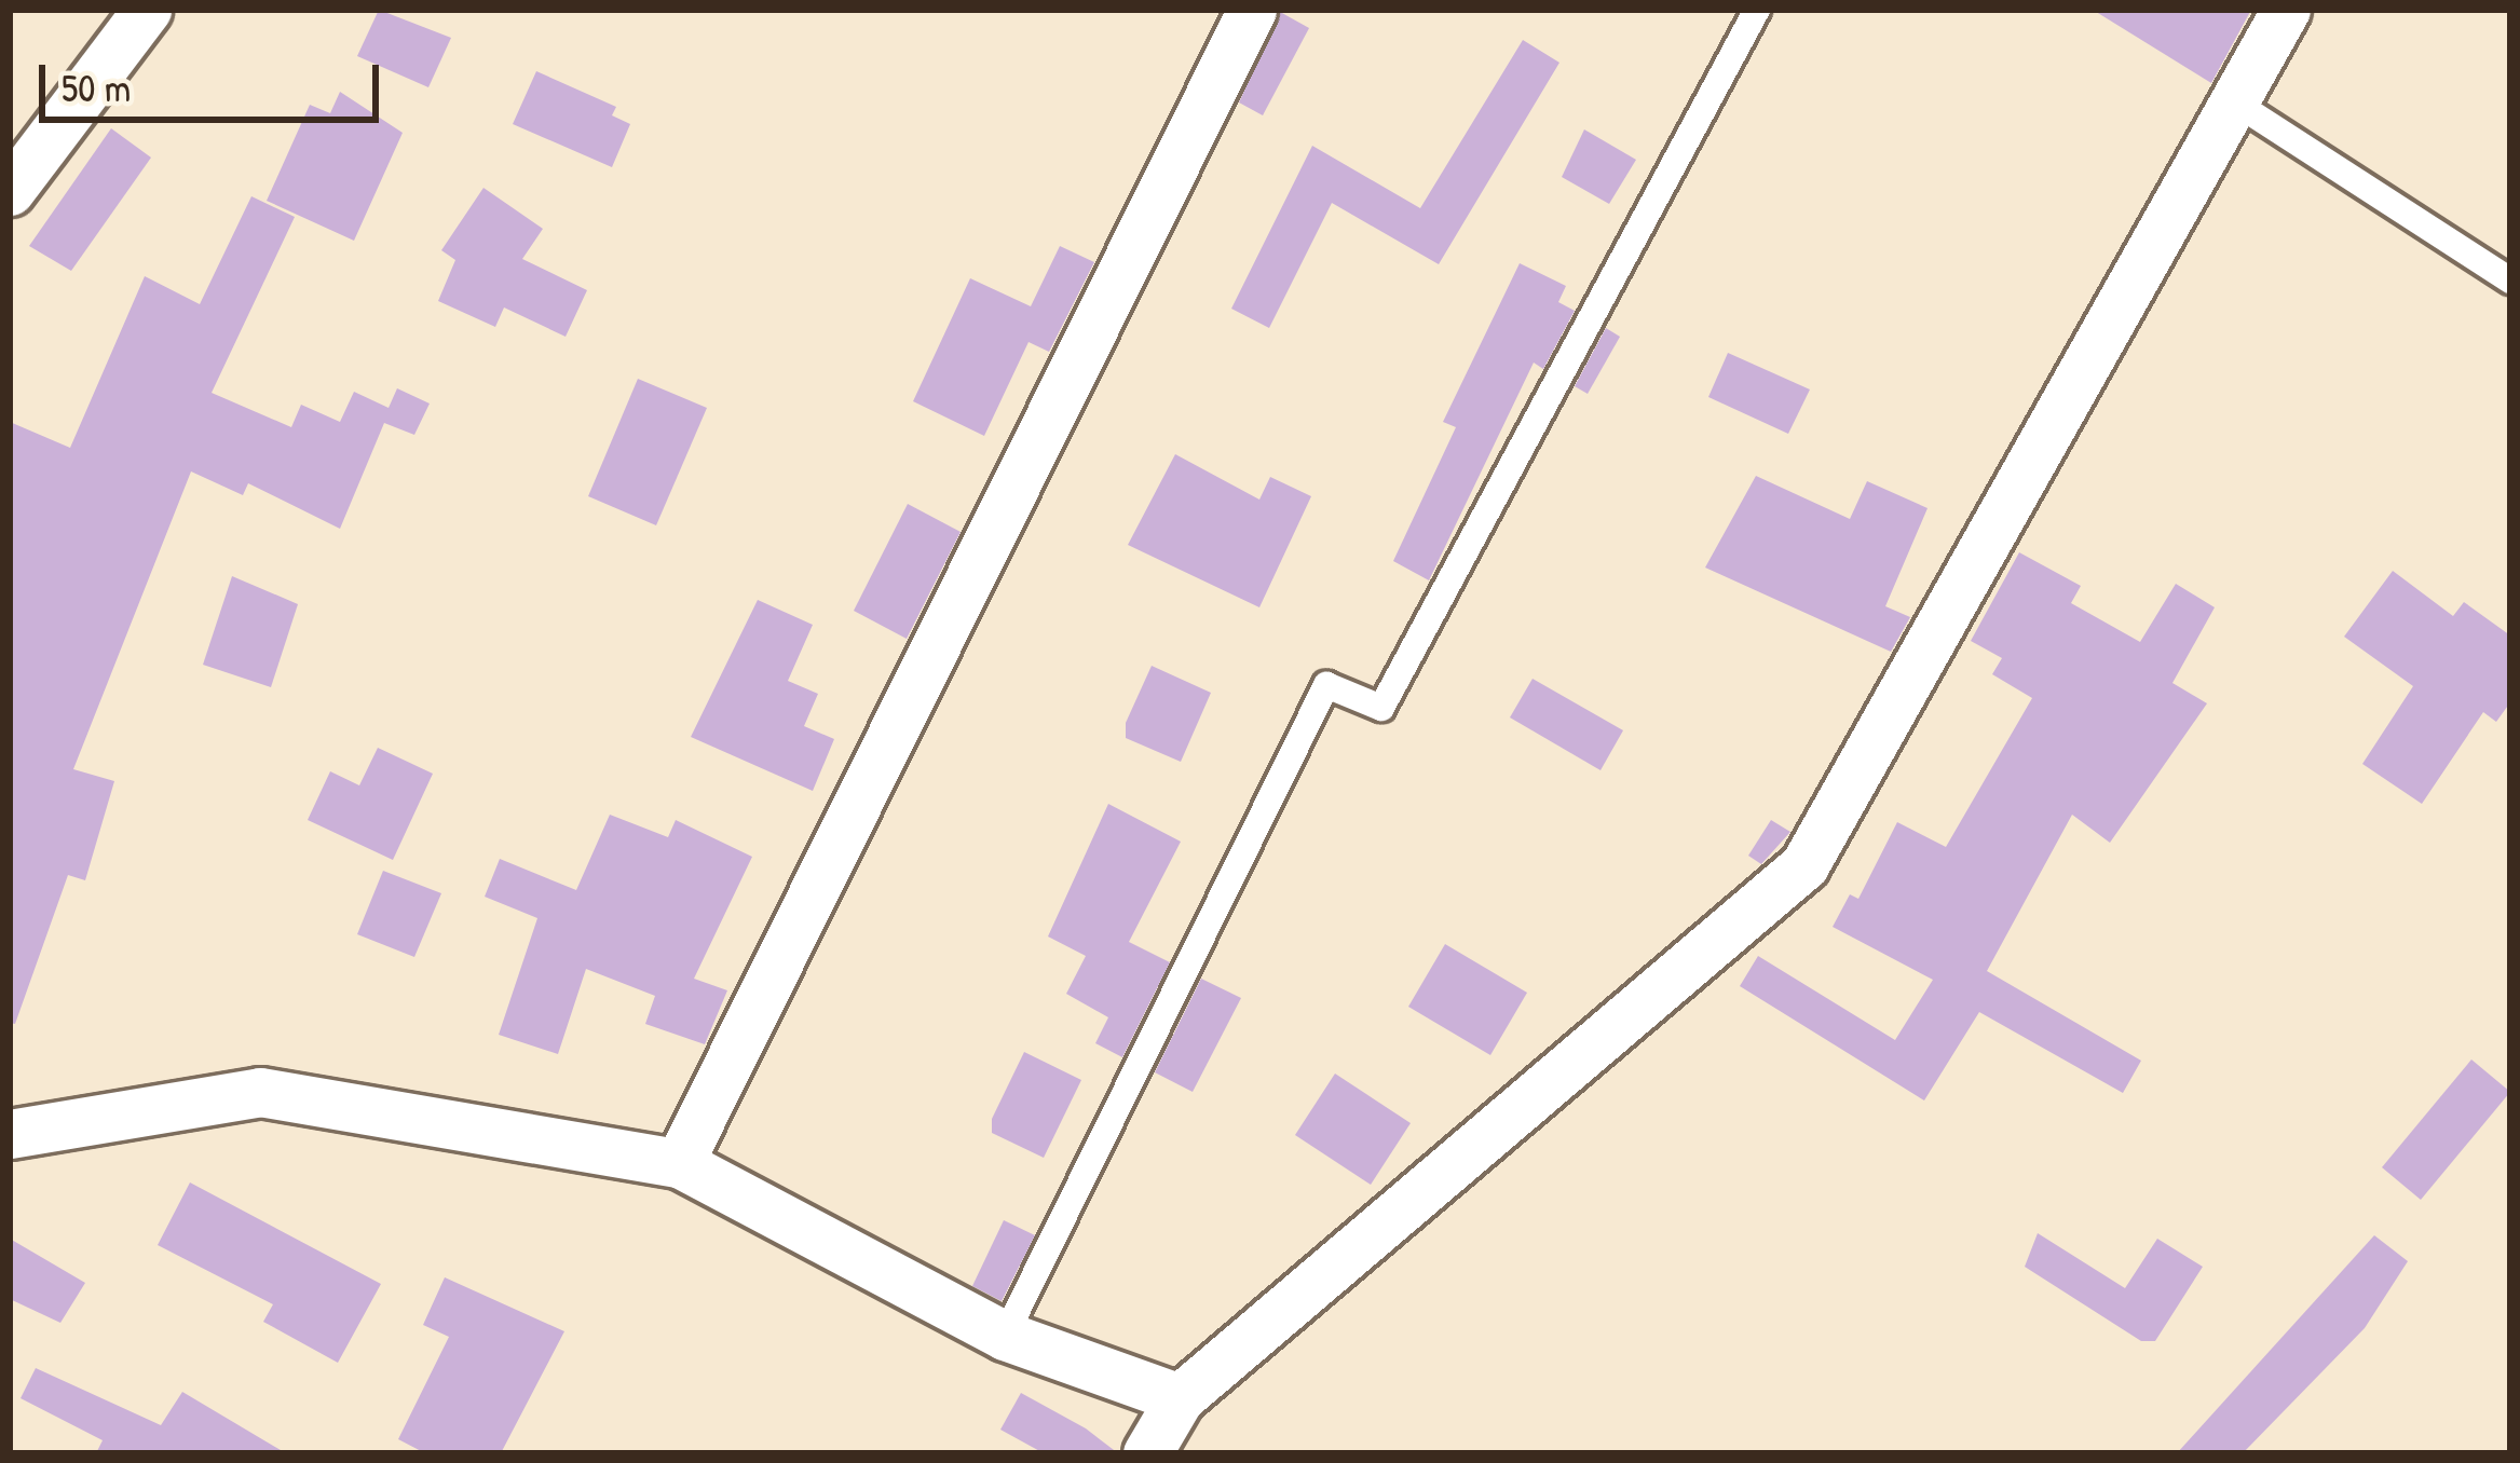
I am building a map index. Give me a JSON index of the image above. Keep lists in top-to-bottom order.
{
  "scale_bar": "50 m"
}
